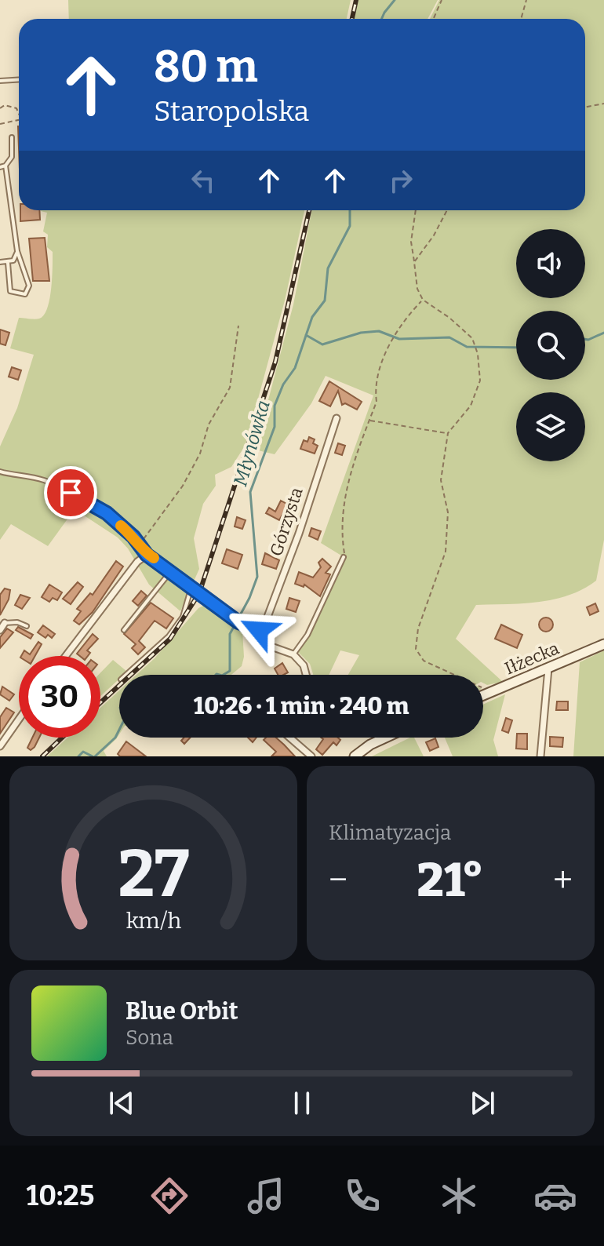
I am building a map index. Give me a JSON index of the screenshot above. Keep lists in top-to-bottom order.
{
  "streets": {
    "main road": ["Iłżecka"],
    "street": ["Górzysta"]
  },
  "water": ["Młynówka"],
  "page": {
    "turn": ["80 m", "Staropolska"],
    "limit": "30",
    "trip": "10:26 · 1 min · 240 m",
    "tile": "Klimatyzacja",
    "heat": ["−", "21°", "+"],
    "song": ["Blue Orbit", "Sona"],
    "tabs": "10:25",
    "gauge": ["27", "km/h"]
  }
}
